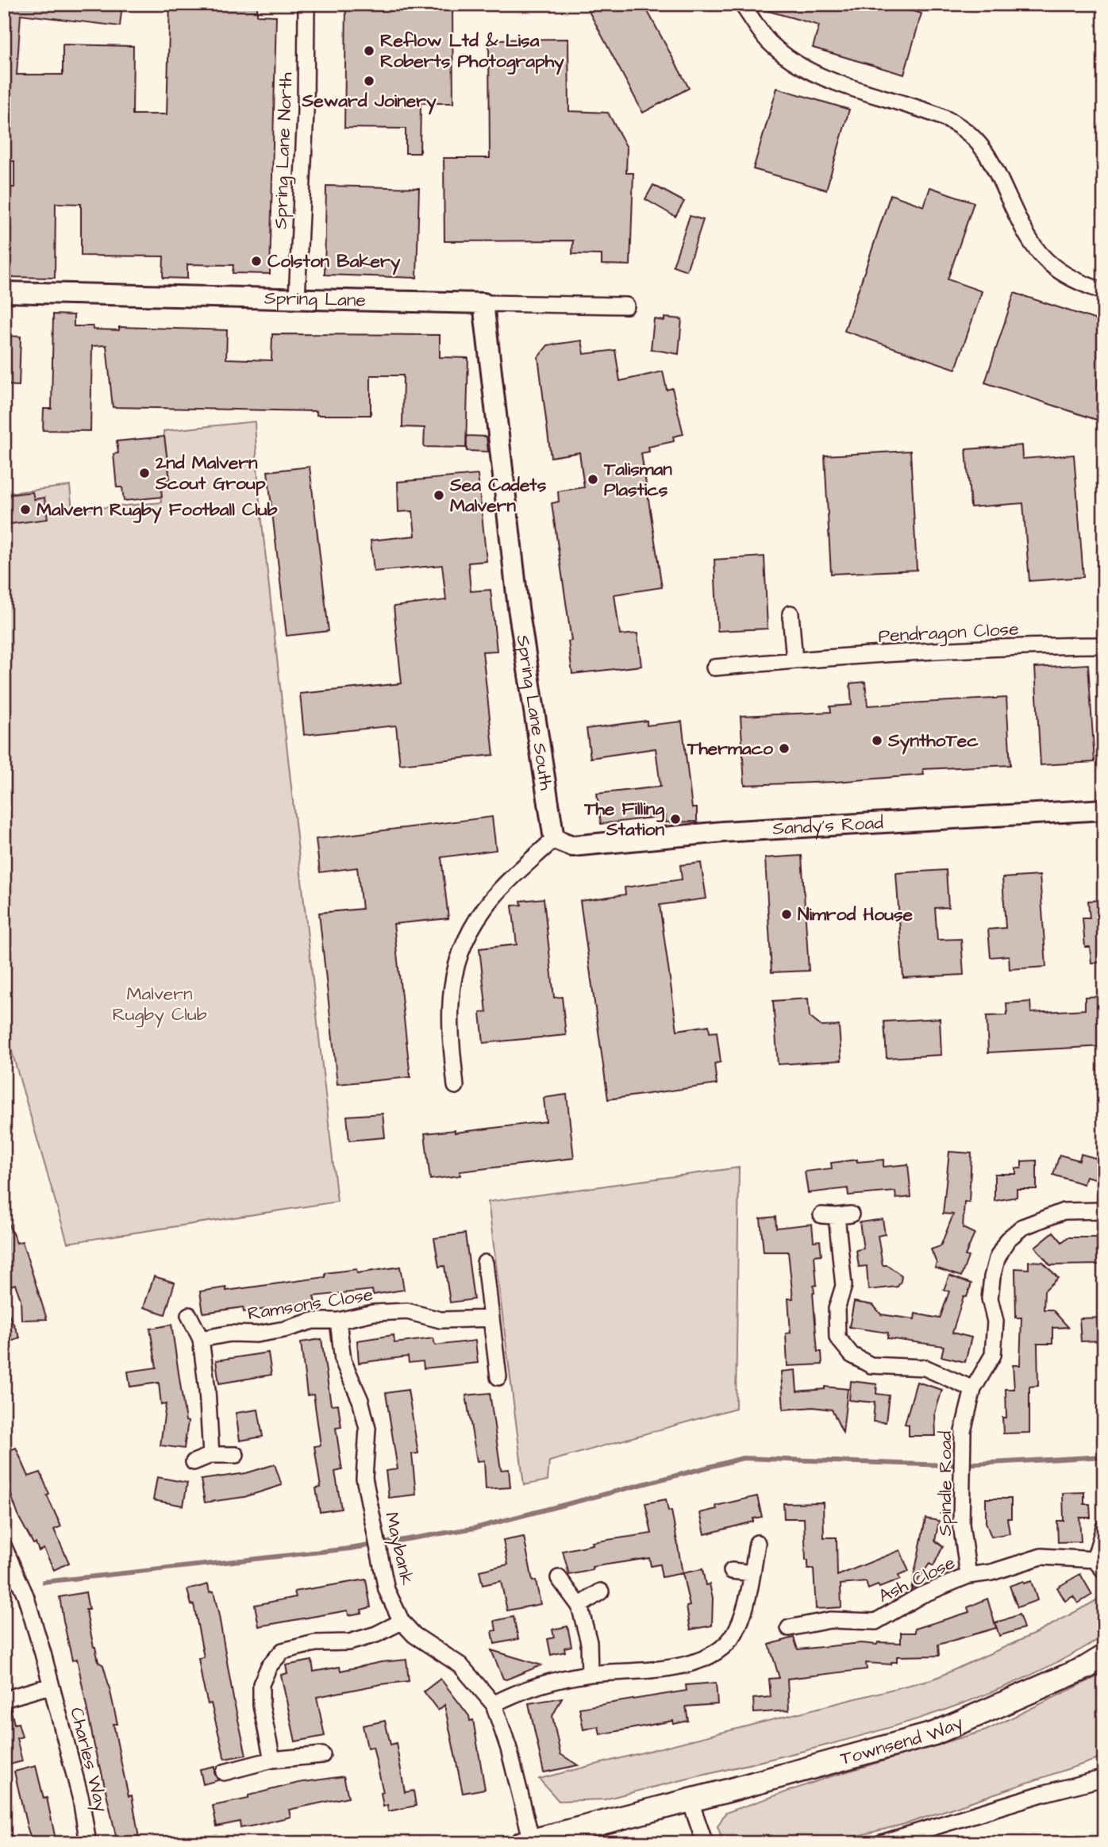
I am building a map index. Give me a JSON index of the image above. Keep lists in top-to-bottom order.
{
  "streets": {
    "main road": ["Townsend Way"],
    "street": [
      "Spring Lane North",
      "Spring Lane",
      "Pendragon Close",
      "Spring Lane South",
      "Sandy's Road",
      "Ramsons Close",
      "Spindle Road",
      "Maybank",
      "Ash Close",
      "Charles Way"
    ]
  },
  "crossings": [
    ["Spring Lane North", "Spring Lane"],
    ["Spring Lane", "Spring Lane South"],
    ["Spring Lane South", "Sandy's Road"],
    ["Ramsons Close", "Maybank"],
    ["Spindle Road", "Ash Close"],
    ["Maybank", "Townsend Way"]
  ],
  "parks": ["Malvern Rugby Club"],
  "places": [
    "Reflow Ltd & Lisa Roberts Photography",
    "Seward Joinery",
    "Colston Bakery",
    "2nd Malvern Scout Group",
    "Talisman Plastics",
    "Sea Cadets Malvern",
    "Malvern Rugby Football Club",
    "SynthoTec",
    "Thermaco",
    "The Filling Station",
    "Nimrod House"
  ]
}
